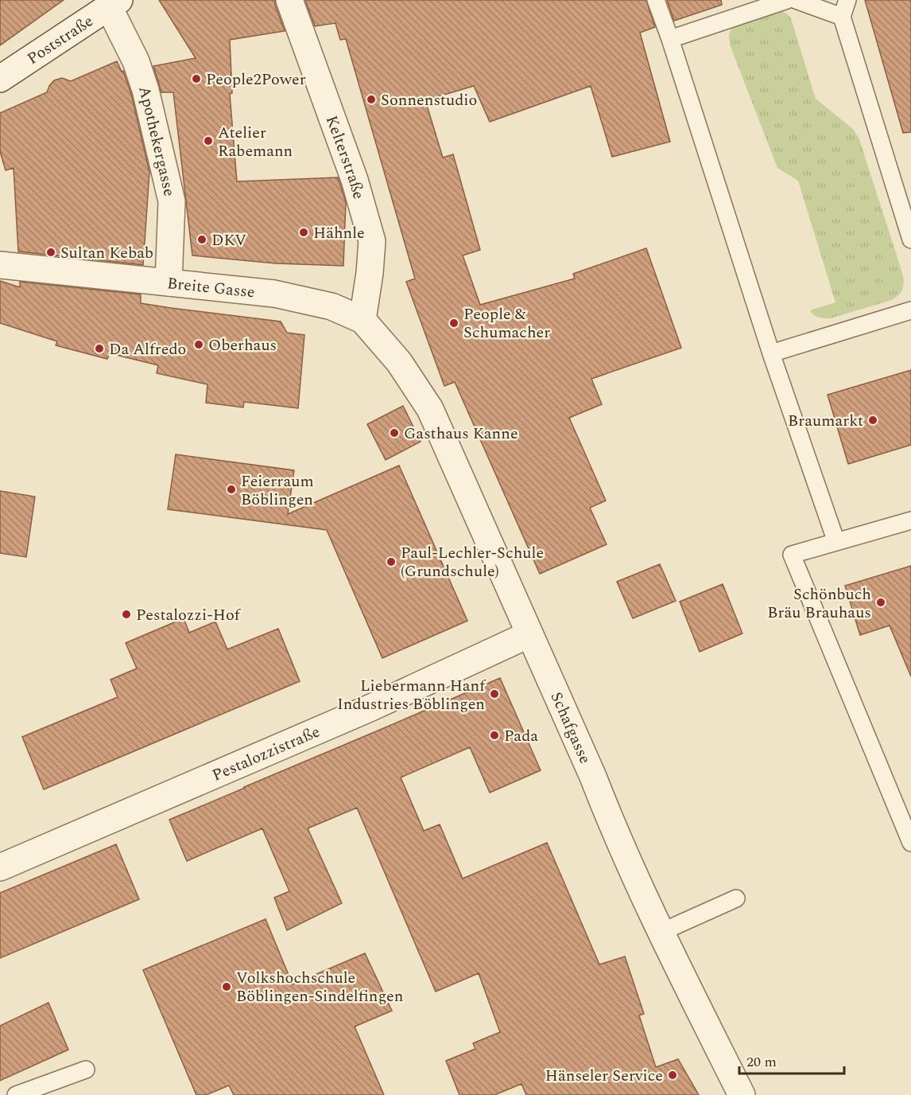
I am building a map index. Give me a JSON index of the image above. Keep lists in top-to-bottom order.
{
  "streets": {
    "street": [
      "Poststraße",
      "Apothekergasse",
      "Kelterstraße",
      "Breite Gasse",
      "Schafgasse",
      "Pestalozzistraße"
    ]
  },
  "crossings": [
    ["Poststraße", "Apothekergasse"],
    ["Apothekergasse", "Breite Gasse"],
    ["Kelterstraße", "Breite Gasse"],
    ["Breite Gasse", "Schafgasse"],
    ["Schafgasse", "Pestalozzistraße"]
  ],
  "places": [
    "People2Power",
    "Sonnenstudio",
    "Atelier Rabemann",
    "Hähnle",
    "DKV",
    "Sultan Kebab",
    "People & Schumacher",
    "Oberhaus",
    "Da Alfredo",
    "Braumarkt",
    "Gasthaus Kanne",
    "Feierraum Böblingen",
    "Paul-Lechler-Schule (Grundschule)",
    "Schönbuch Bräu Brauhaus",
    "Pestalozzi-Hof",
    "Liebermann Hanf Industries Böblingen",
    "Pada",
    "Volkshochschule Böblingen-Sindelfingen",
    "Hänseler Service"
  ],
  "scale_bar": "20 m"
}
